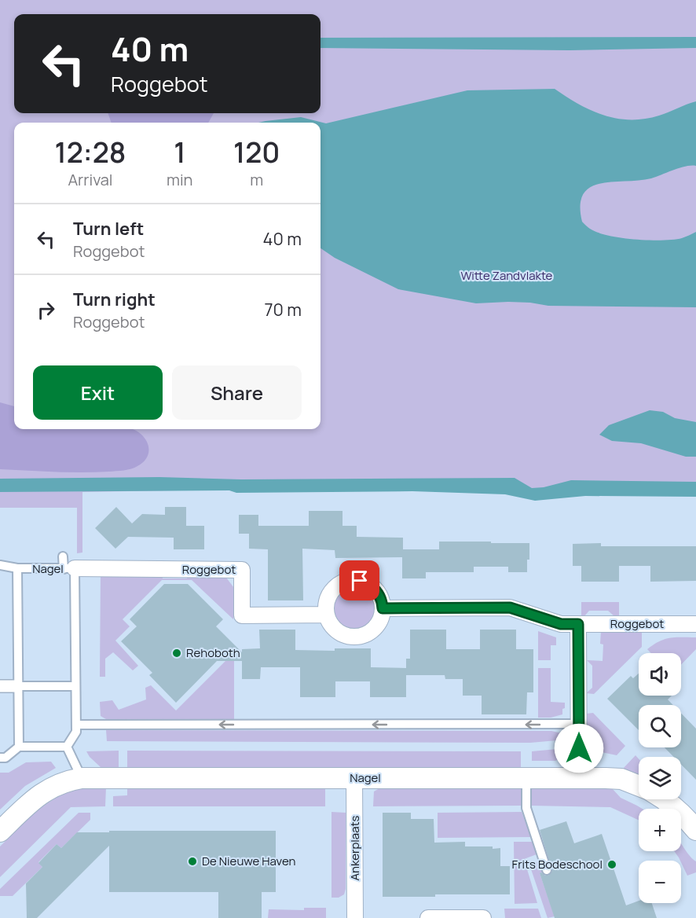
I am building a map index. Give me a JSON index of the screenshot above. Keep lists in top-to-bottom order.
{
  "streets": {
    "street": ["Nagel", "Roggebot", "Ankerplaats"]
  },
  "crossings": [
    ["Nagel", "Roggebot"],
    ["Nagel", "Ankerplaats"]
  ],
  "parks": ["Witte Zandvlakte"],
  "places": ["Rehoboth", "De Nieuwe Haven", "Frits Bodeschool"],
  "page": {
    "turn": ["40 m", "Roggebot"],
    "eta": [
      "12:28",
      "Arrival",
      "1",
      "min",
      "120",
      "m"
    ],
    "list": [
      {
        "name": "Turn left",
        "note": "Roggebot",
        "value": "40 m"
      },
      {
        "name": "Turn right",
        "note": "Roggebot",
        "value": "70 m"
      }
    ],
    "buttons": ["Exit", "Share"],
    "map_buttons": ["+", "−"]
  }
}
